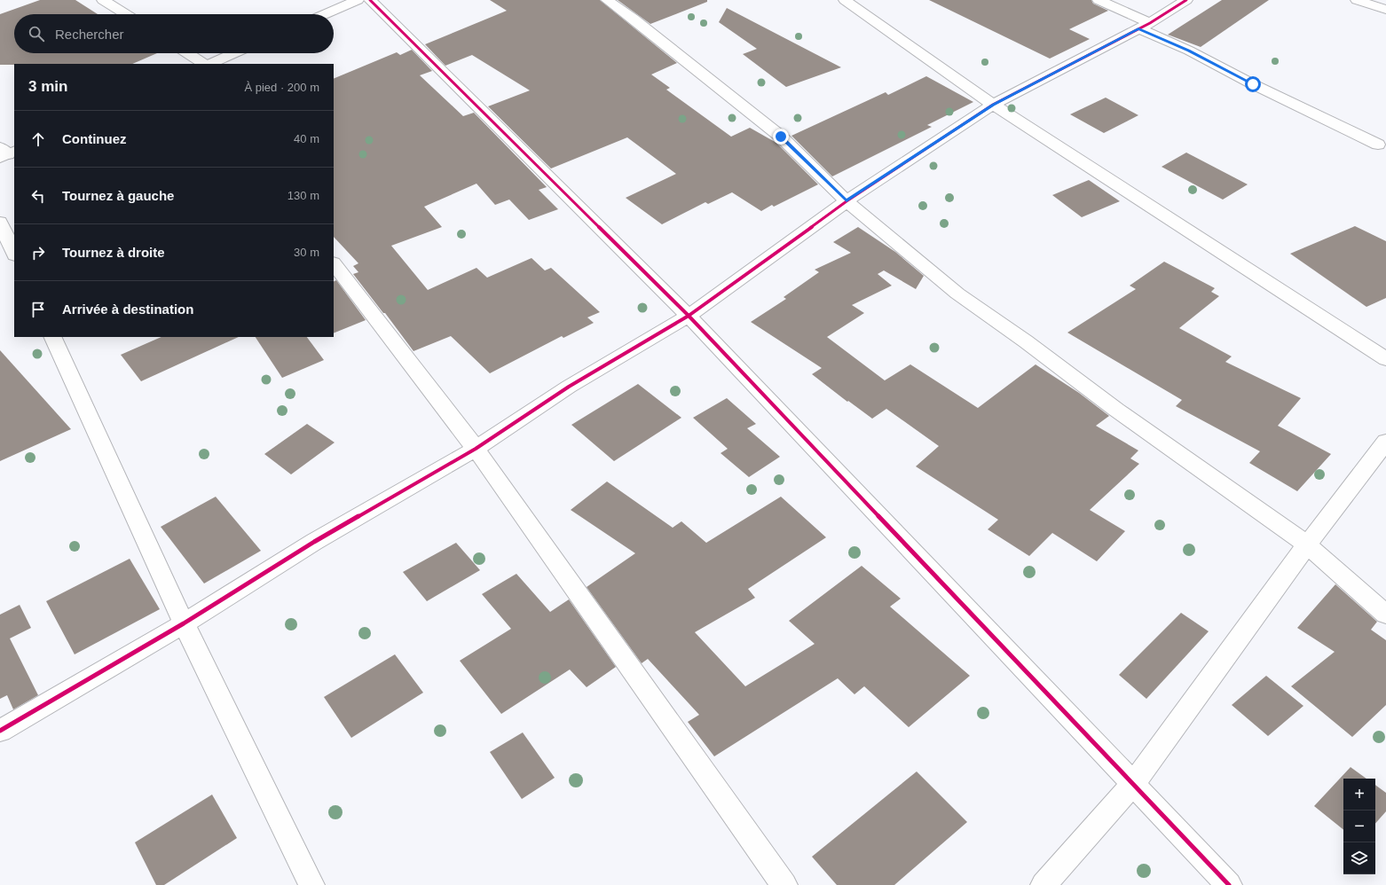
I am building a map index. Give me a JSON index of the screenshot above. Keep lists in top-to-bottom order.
{
  "page": {
    "search": "Rechercher",
    "heading": ["3 min", "À pied · 200 m"],
    "list": [
      ["Continuez", "40 m"],
      ["Tournez à gauche", "130 m"],
      ["Tournez à droite", "30 m"],
      "Arrivée à destination"
    ],
    "map_buttons": ["+", "−"]
  }
}
